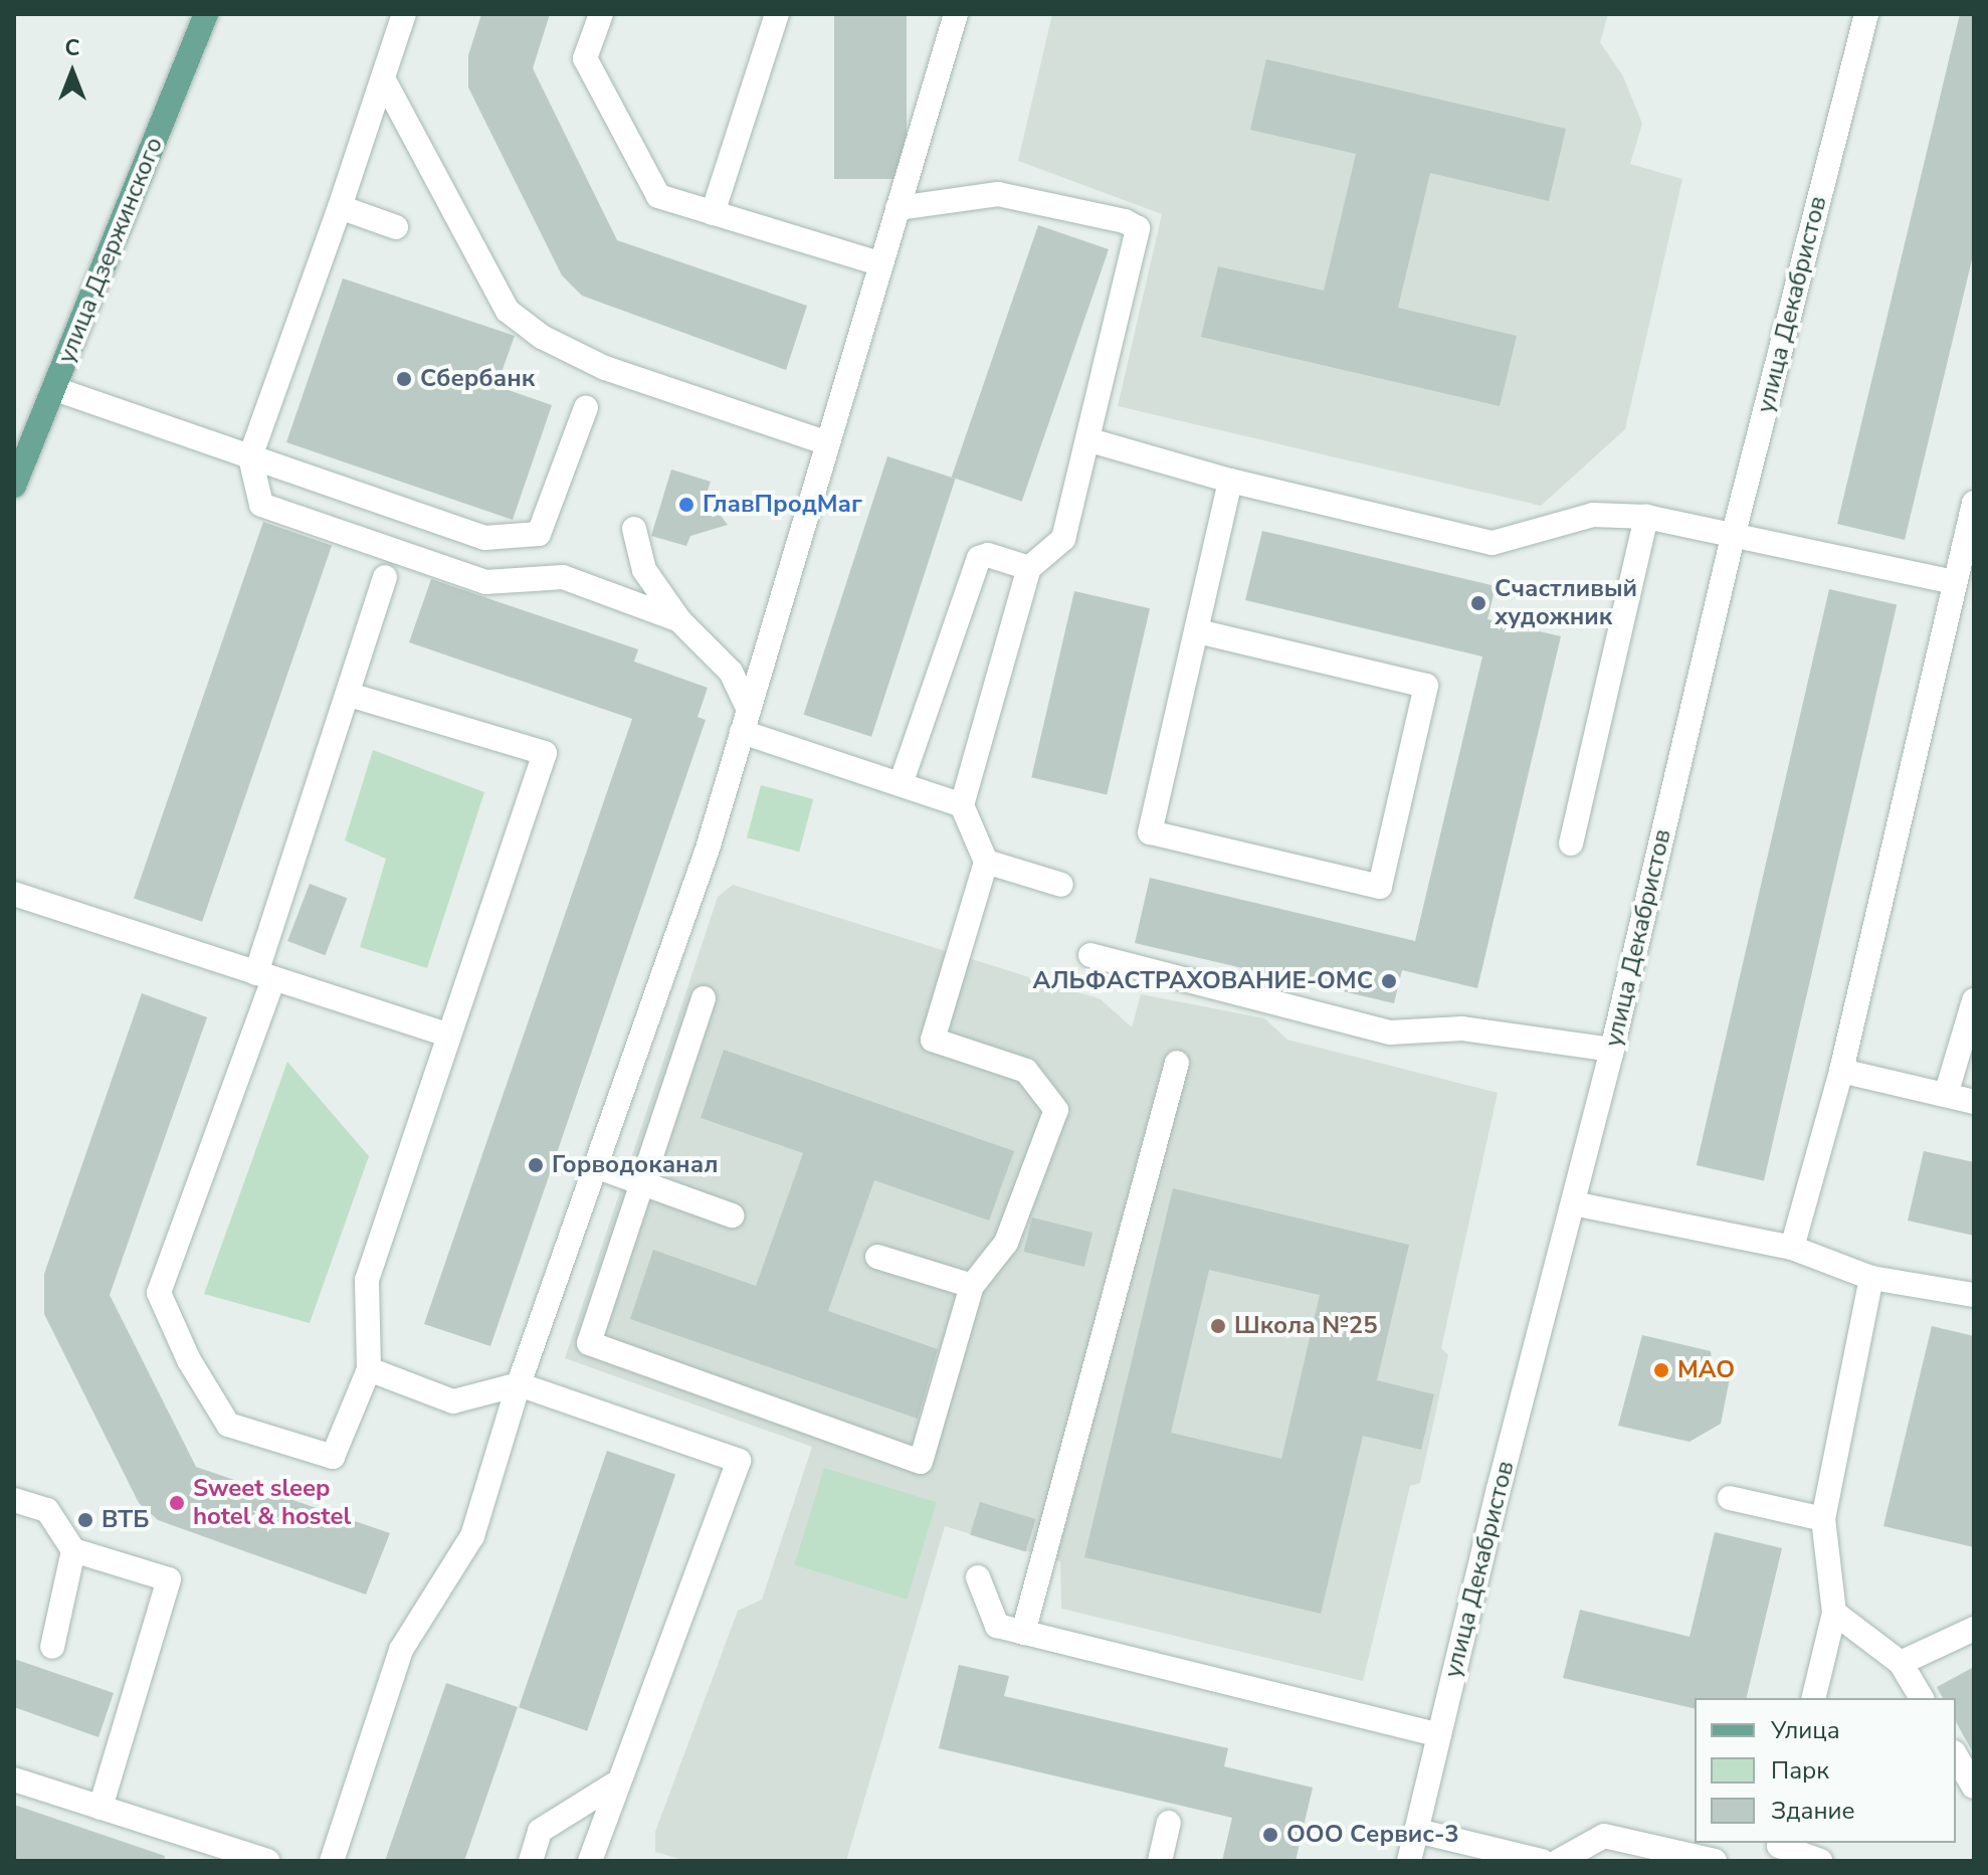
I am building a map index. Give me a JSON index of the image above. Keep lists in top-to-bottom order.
{
  "streets": {
    "main road": ["улица Дзержинского"],
    "street": ["улица Декабристов"]
  },
  "places": [
    "Сбербанк",
    "ГлавПродМаг",
    "Счастливый художник",
    "АЛЬФАСТРАХОВАНИЕ-ОМС",
    "Горводоканал",
    "Школа №25",
    "МАО",
    "Sweet sleep hotel & hostel",
    "ВТБ",
    "ООО Сервис-3"
  ],
  "legend": ["Улица", "Парк", "Здание"],
  "north": "top"
}
